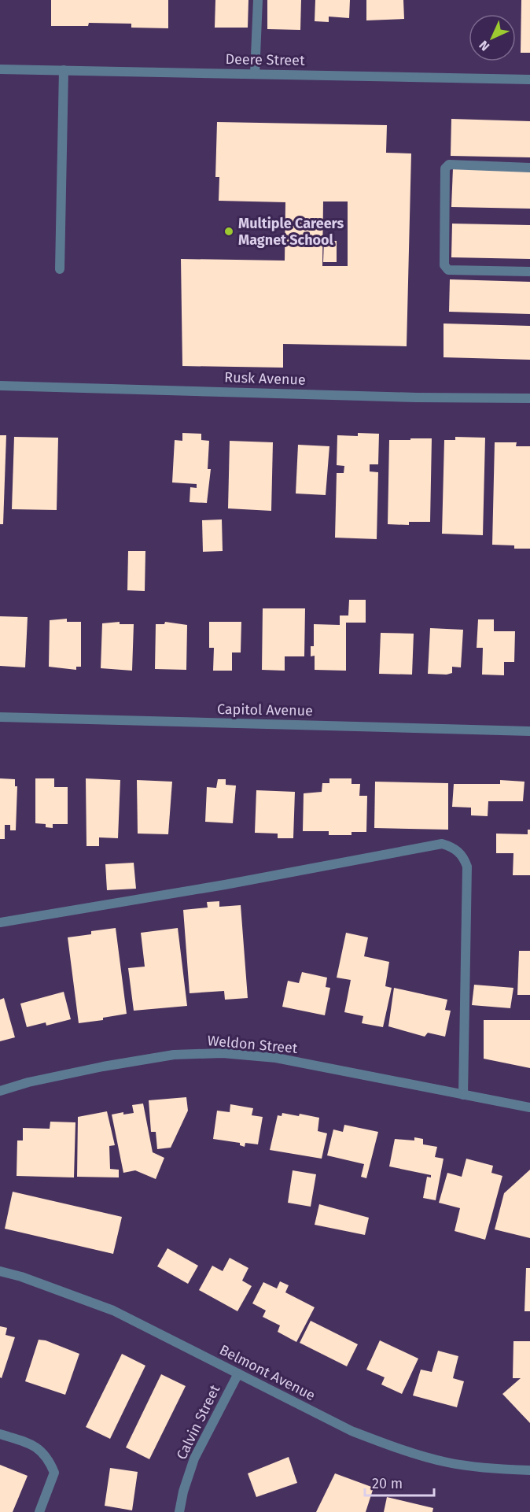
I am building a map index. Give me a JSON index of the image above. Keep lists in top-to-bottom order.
{
  "streets": {
    "street": [
      "Deere Street",
      "Rusk Avenue",
      "Capitol Avenue",
      "Weldon Street",
      "Belmont Avenue",
      "Calvin Street"
    ]
  },
  "crossings": [
    ["Belmont Avenue", "Calvin Street"]
  ],
  "places": ["Multiple Careers Magnet School"],
  "scale_bar": "20 m",
  "north": "bottom left"
}
